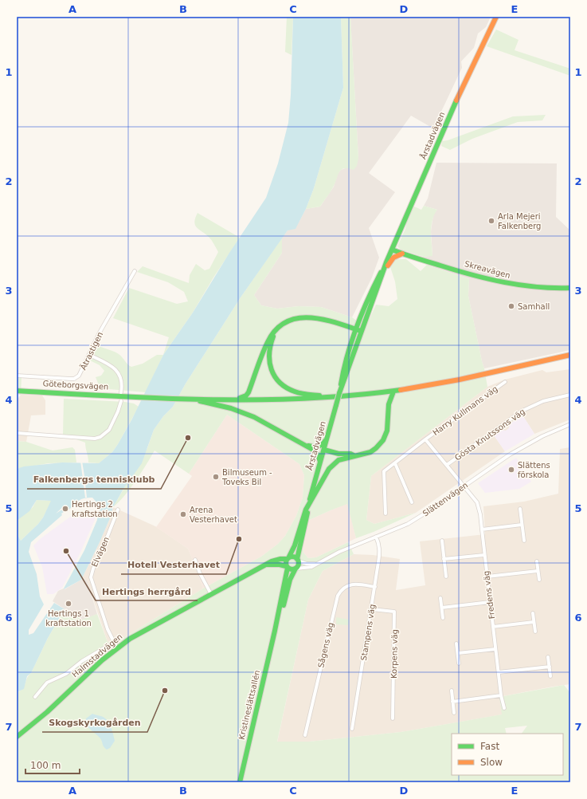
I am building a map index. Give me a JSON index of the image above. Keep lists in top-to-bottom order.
{
  "streets": {
    "main road": [
      "Årstadvägen",
      "Skreavägen",
      "Göteborgsvägen",
      "Halmstadvägen",
      "Kristineslättsallén"
    ],
    "street": [
      "Ätrastigen",
      "Harry Kullmans väg",
      "Gösta Knutssons väg",
      "Slättenvägen",
      "Elvägen",
      "Fredens väg",
      "Stampens väg",
      "Sågens väg",
      "Korpens väg"
    ]
  },
  "crossings": [
    ["Årstadvägen", "Skreavägen"],
    ["Årstadvägen", "Slättenvägen"],
    ["Årstadvägen", "Halmstadvägen"],
    ["Årstadvägen", "Kristineslättsallén"],
    ["Harry Kullmans väg", "Gösta Knutssons väg"],
    ["Harry Kullmans väg", "Slättenvägen"],
    ["Harry Kullmans väg", "Fredens väg"],
    ["Slättenvägen", "Fredens väg"],
    ["Slättenvägen", "Stampens väg"],
    ["Slättenvägen", "Halmstadvägen"],
    ["Slättenvägen", "Kristineslättsallén"],
    ["Elvägen", "Halmstadvägen"],
    ["Stampens väg", "Sågens väg"],
    ["Stampens väg", "Korpens väg"],
    ["Halmstadvägen", "Kristineslättsallén"]
  ],
  "places": [
    "Arla Mejeri Falkenberg",
    "Samhall",
    "Falkenbergs tennisklubb",
    "Slättens förskola",
    "Bilmuseum - Toveks Bil",
    "Hertings 2 kraftstation",
    "Arena Vesterhavet",
    "Hotell Vesterhavet",
    "Hertings herrgård",
    "Hertings 1 kraftstation",
    "Skogskyrkogården"
  ],
  "legend": ["Fast", "Slow"],
  "scale_bar": "100 m",
  "grid": {
    "columns": [
      "A",
      "B",
      "C",
      "D",
      "E"
    ],
    "rows": [
      "1",
      "2",
      "3",
      "4",
      "5",
      "6",
      "7"
    ]
  }
}
